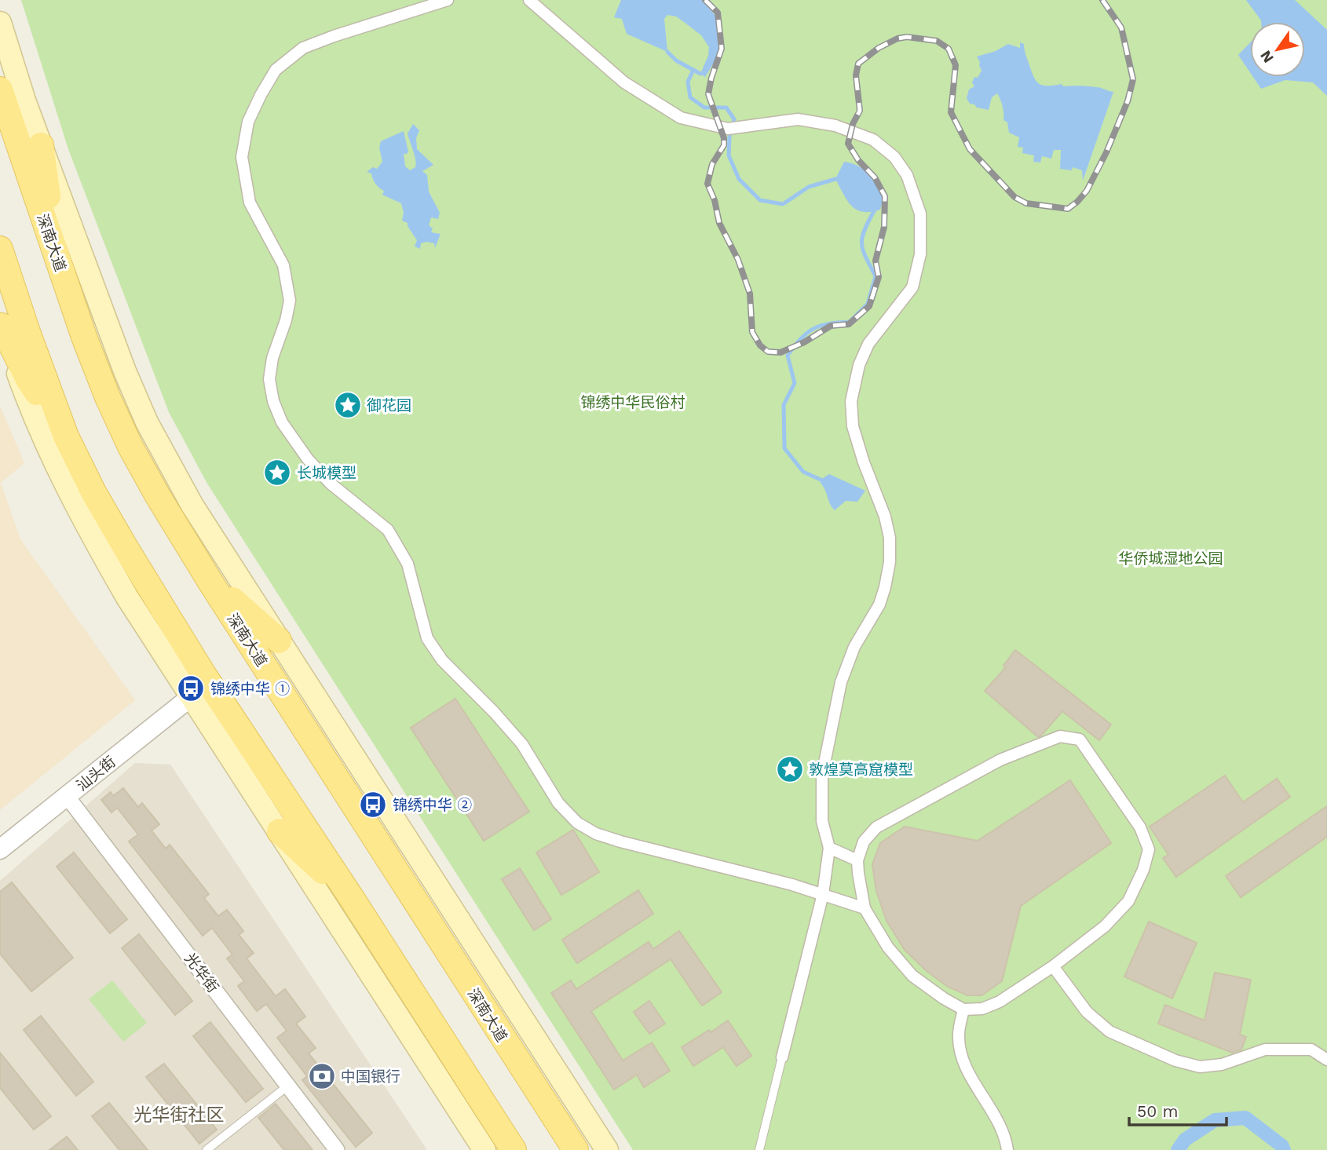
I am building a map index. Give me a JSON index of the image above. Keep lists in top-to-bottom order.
{
  "streets": {
    "main road": ["深南大道"],
    "street": ["汕头街", "光华街"]
  },
  "crossings": [
    ["汕头街", "光华街"]
  ],
  "districts": ["光华街社区"],
  "parks": ["锦绣中华民俗村", "华侨城湿地公园"],
  "places": {
    "place": ["御花园", "长城模型", "敦煌莫高窟模型"],
    "bus stop": ["锦绣中华 ①", "锦绣中华 ②"],
    "bank": ["中国银行"]
  },
  "scale_bar": "50 m",
  "north": "bottom left"
}
